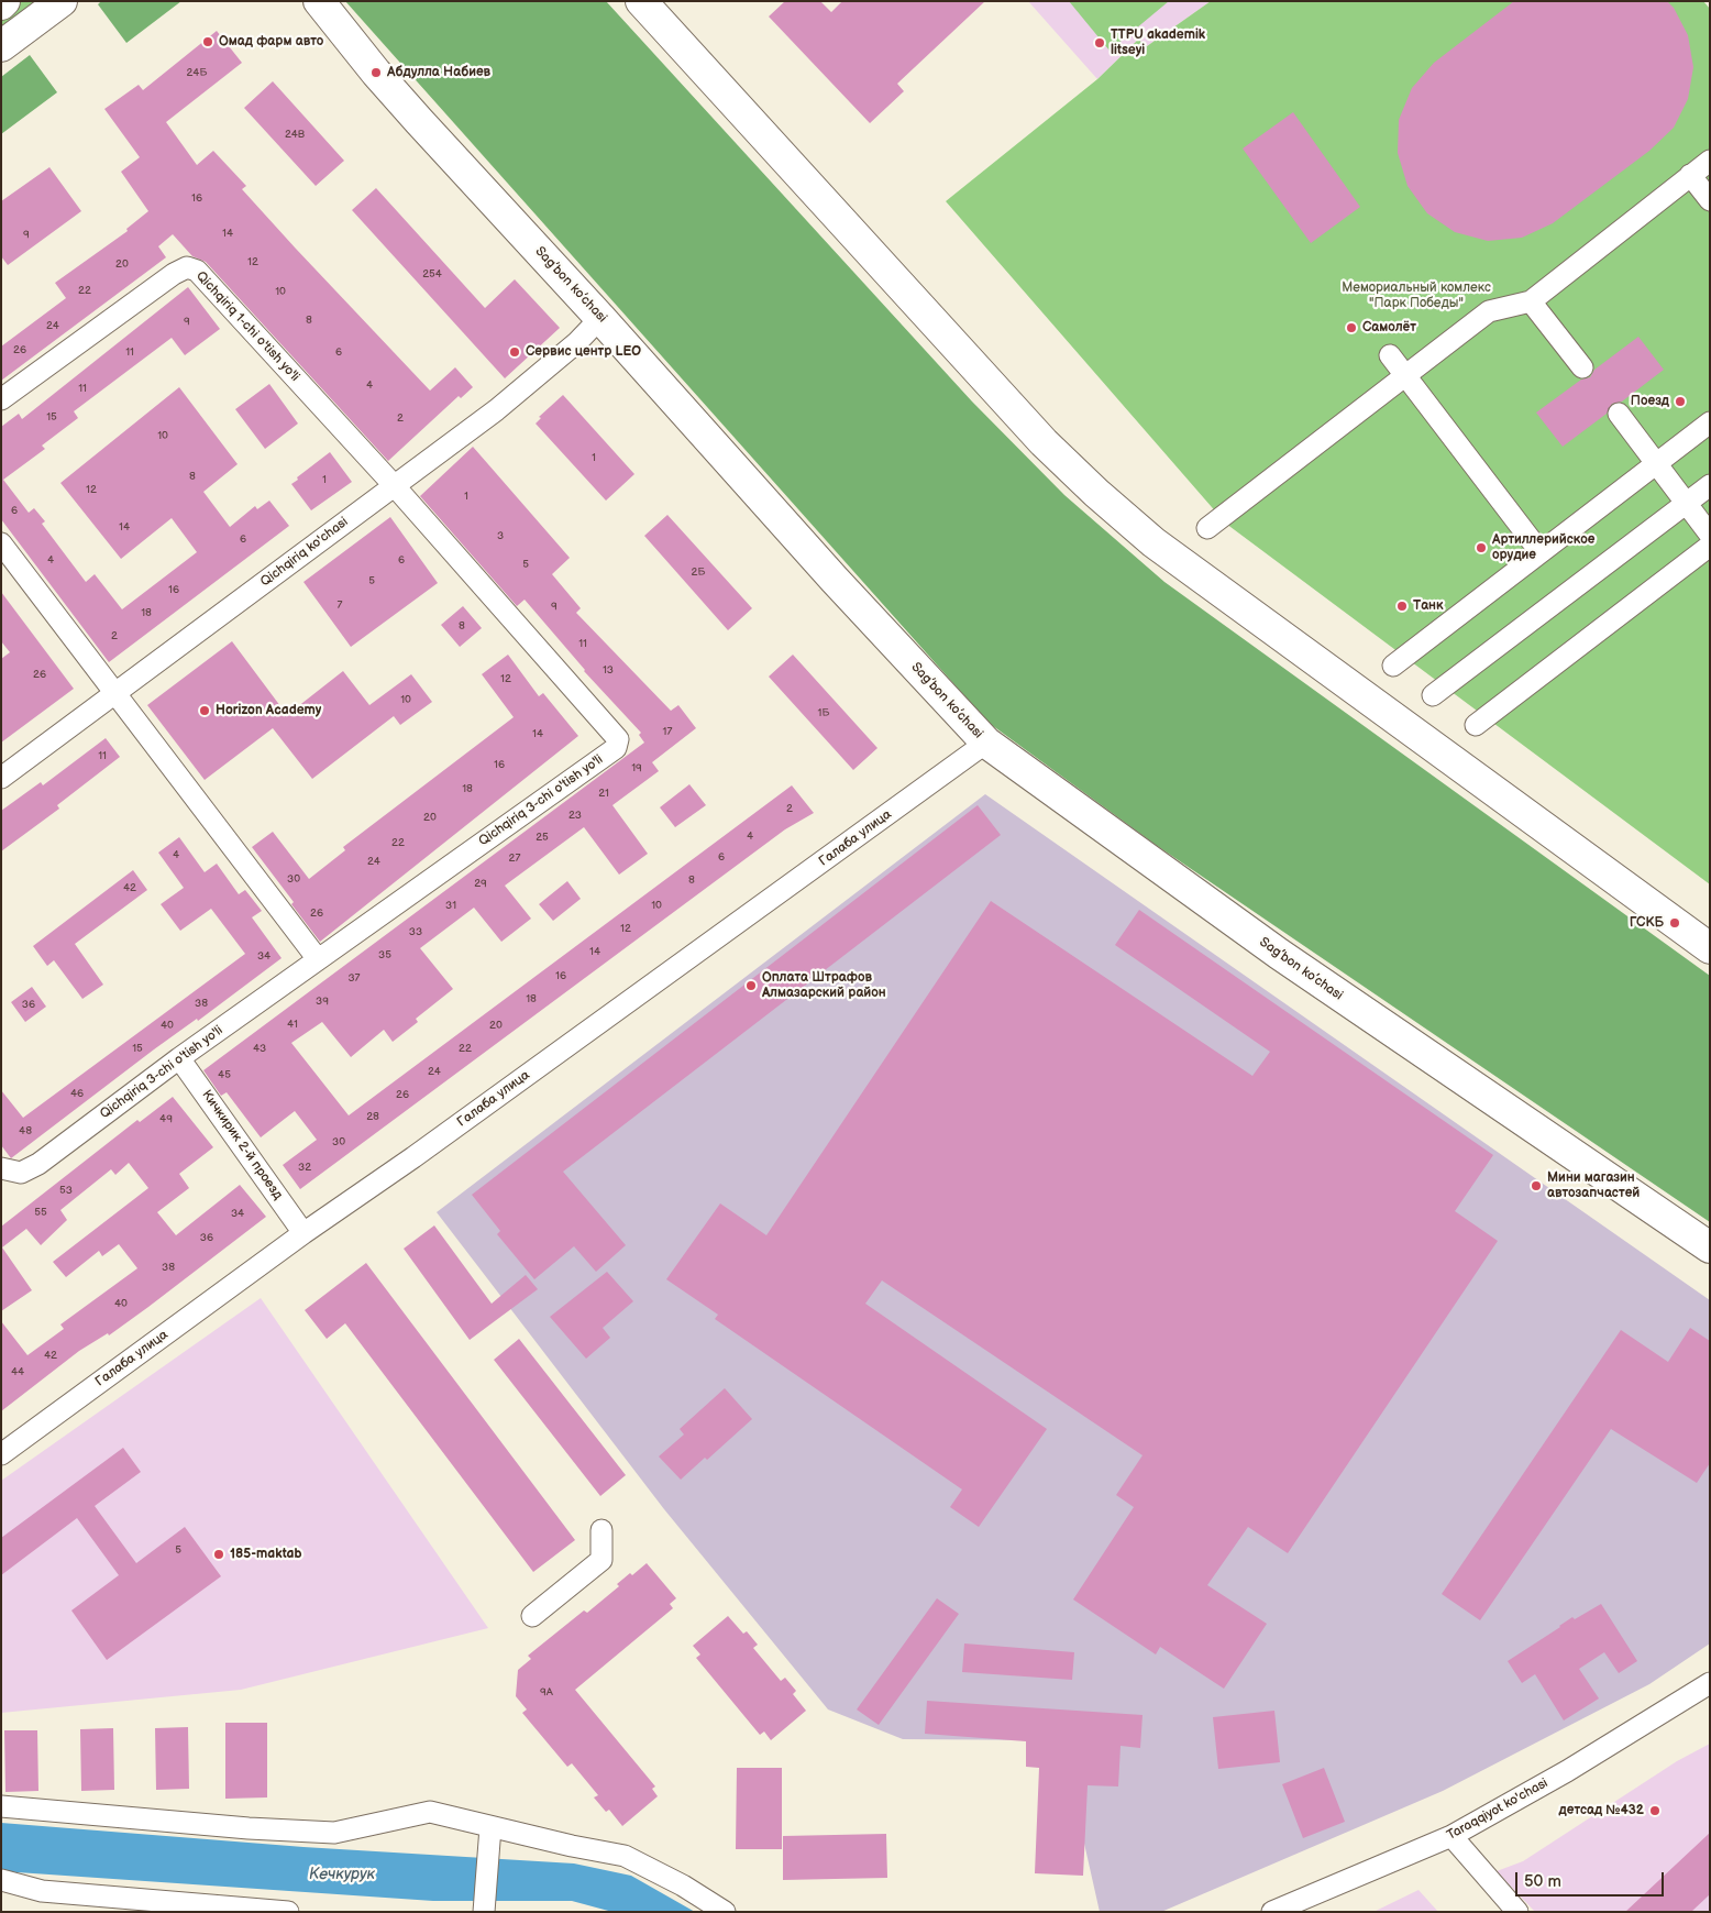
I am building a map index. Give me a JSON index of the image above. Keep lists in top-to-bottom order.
{
  "streets": {
    "main road": ["Sag’bon ko’chasi"],
    "street": [
      "Qichqiriq 1-chi o'tish yo'li",
      "Qichqiriq ko'chasi",
      "Qichqiriq 3-chi o'tish yo'li",
      "Галаба улица",
      "Кичкирик 2-й проезд",
      "Taraqqiyot ko'chasi"
    ]
  },
  "crossings": [
    ["Sag’bon ko’chasi", "Qichqiriq ko'chasi"],
    ["Sag’bon ko’chasi", "Галаба улица"],
    ["Qichqiriq 1-chi o'tish yo'li", "Qichqiriq ko'chasi"],
    ["Qichqiriq 1-chi o'tish yo'li", "Qichqiriq 3-chi o'tish yo'li"],
    ["Qichqiriq ko'chasi", "Qichqiriq 3-chi o'tish yo'li"],
    ["Qichqiriq 3-chi o'tish yo'li", "Кичкирик 2-й проезд"],
    ["Галаба улица", "Кичкирик 2-й проезд"]
  ],
  "water": ["Кечкурук"],
  "parks": ["Мемориальный комлекс \"Парк Победы\""],
  "places": [
    "Омад фарм авто",
    "TTPU akademik litseyi",
    "Абдулла Набиев",
    "Самолёт",
    "Сервис центр LEO",
    "Поезд",
    "Артиллерийское орудие",
    "Танк",
    "Horizon Academy",
    "ГСКБ",
    "Оплата Штрафов Aлмазарский район",
    "Мини магазин автозапчастей",
    "185-maktab",
    "детсад №432"
  ],
  "house_numbers": [
    "24Б",
    "24В",
    "16",
    "14",
    "9",
    "12",
    "20",
    "254",
    "22",
    "10",
    "8",
    "9",
    "24",
    "26",
    "11",
    "6",
    "4",
    "11",
    "15",
    "2",
    "10",
    "1",
    "8",
    "1",
    "12",
    "1",
    "6",
    "14",
    "3",
    "6",
    "4",
    "6",
    "5",
    "2Б",
    "5",
    "16",
    "7",
    "9",
    "18",
    "8",
    "2",
    "11",
    "13",
    "26",
    "12",
    "10",
    "1Б",
    "17",
    "14",
    "11",
    "16",
    "19",
    "18",
    "21",
    "2",
    "23",
    "20",
    "4",
    "25",
    "22",
    "4",
    "6",
    "27",
    "24",
    "30",
    "8",
    "29",
    "42",
    "31",
    "10",
    "26",
    "12",
    "33",
    "14",
    "35",
    "34",
    "16",
    "37",
    "18",
    "39",
    "38",
    "36",
    "41",
    "40",
    "20",
    "15",
    "43",
    "22",
    "24",
    "45",
    "46",
    "26",
    "28",
    "49",
    "48",
    "30",
    "32",
    "53",
    "55",
    "34",
    "36",
    "38",
    "40",
    "42",
    "44",
    "5",
    "9A"
  ],
  "scale_bar": "50 m"
}
